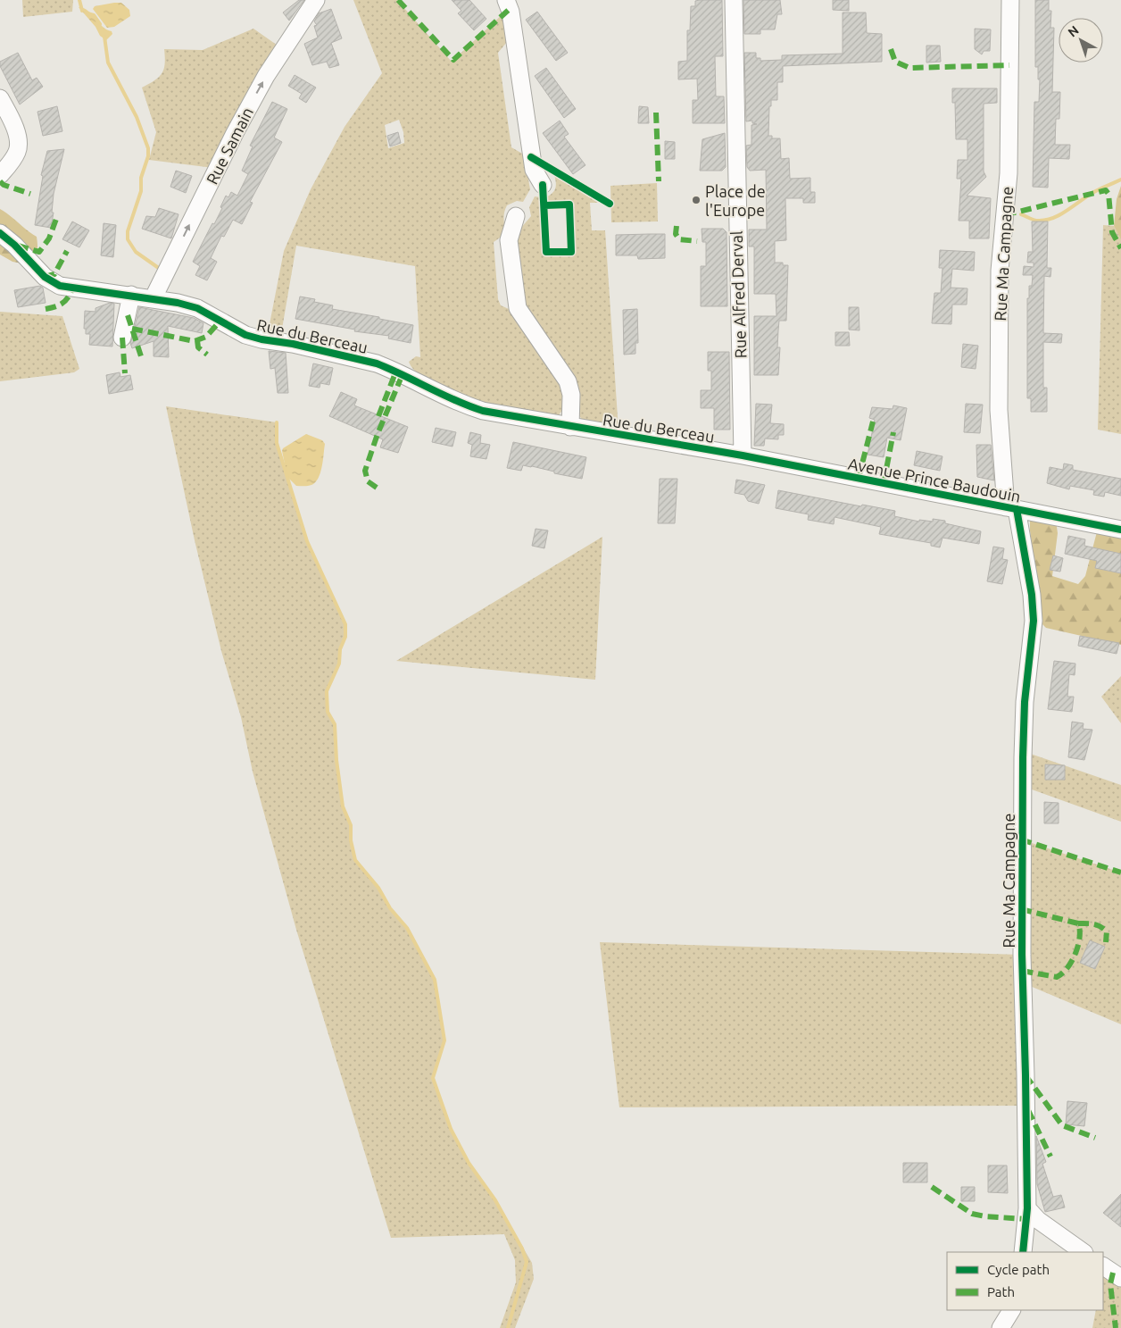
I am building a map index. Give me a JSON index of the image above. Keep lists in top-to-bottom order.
{
  "streets": {
    "street": [
      "Rue Samain",
      "Rue Ma Campagne",
      "Rue Alfred Derval",
      "Rue du Berceau",
      "Avenue Prince Baudouin"
    ]
  },
  "crossings": [
    ["Rue Samain", "Rue du Berceau"],
    ["Rue Ma Campagne", "Avenue Prince Baudouin"],
    ["Rue Alfred Derval", "Rue du Berceau"],
    ["Rue Alfred Derval", "Avenue Prince Baudouin"],
    ["Rue du Berceau", "Avenue Prince Baudouin"]
  ],
  "one_way": ["Rue Samain"],
  "places": ["Place de l'Europe"],
  "legend": ["Cycle path", "Path"],
  "north": "top left"
}
